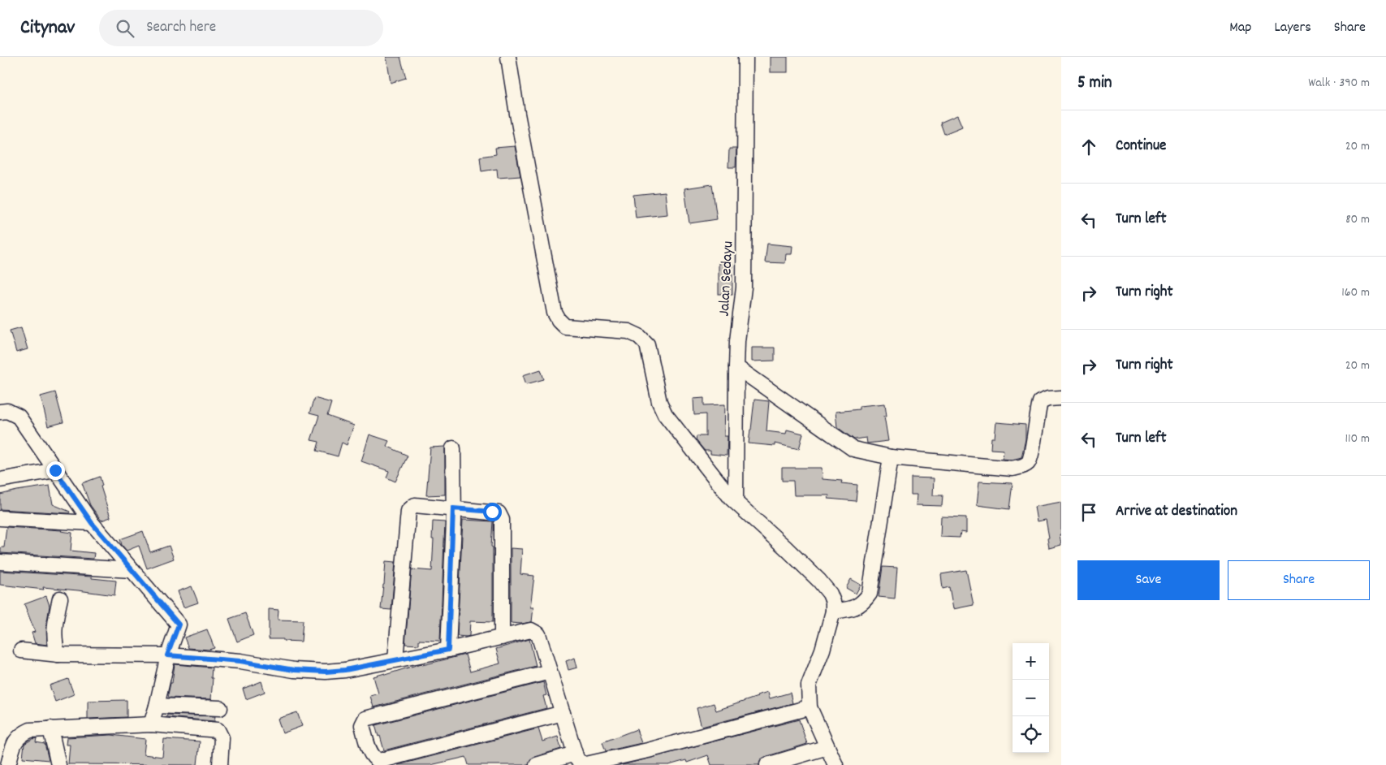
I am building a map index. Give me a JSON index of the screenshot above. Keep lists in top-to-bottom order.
{
  "streets": {
    "street": ["Jalan Sedayu"]
  },
  "page": {
    "header": "Citynav",
    "search": "Search here",
    "nav": ["Map", "Layers", "Share"],
    "heading": ["5 min", "Walk · 390 m"],
    "list": [
      ["Continue", "20 m"],
      ["Turn left", "80 m"],
      ["Turn right", "160 m"],
      ["Turn right", "20 m"],
      ["Turn left", "110 m"],
      "Arrive at destination"
    ],
    "buttons": ["Save", "Share"],
    "map_buttons": ["+", "−"]
  }
}
